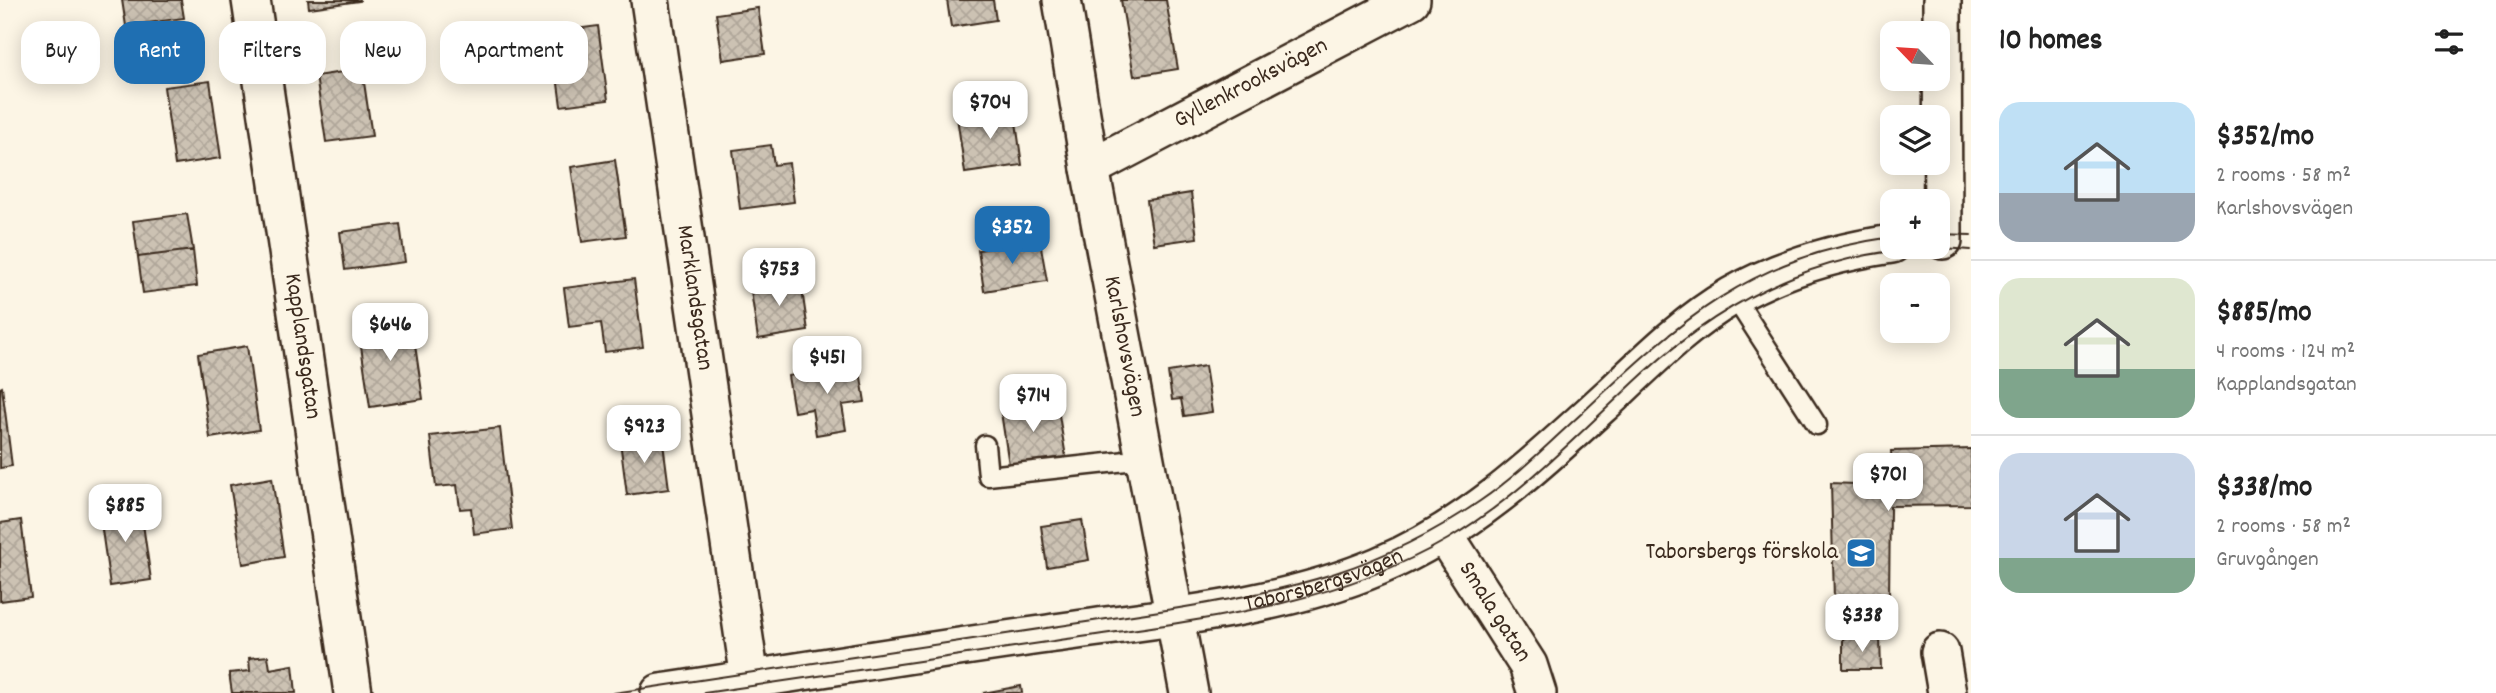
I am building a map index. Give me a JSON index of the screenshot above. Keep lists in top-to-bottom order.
{
  "streets": {
    "street": [
      "Gyllenkrooksvägen",
      "Marklandsgatan",
      "Kapplandsgatan",
      "Karlshovsvägen",
      "Taborsbergsvägen",
      "Smala gatan"
    ]
  },
  "crossings": [
    ["Gyllenkrooksvägen", "Karlshovsvägen"],
    ["Marklandsgatan", "Taborsbergsvägen"],
    ["Karlshovsvägen", "Taborsbergsvägen"],
    ["Taborsbergsvägen", "Smala gatan"]
  ],
  "places": {
    "school or university": ["Taborsbergs förskola"]
  },
  "north": "top left",
  "page": {
    "heading": "10 homes",
    "map_buttons": ["+", "−"],
    "chip": [
      "Buy",
      "Rent",
      "Filters",
      "New",
      "Apartment"
    ],
    "price": [
      "$704",
      "$352",
      "$753",
      "$646",
      "$451",
      "$714",
      "$923",
      "$701",
      "$885",
      "$338"
    ],
    "list": [
      {
        "name": "$352/mo",
        "note": "2 rooms · 58 m² · Karlshovsvägen"
      },
      {
        "name": "$885/mo",
        "note": "4 rooms · 124 m² · Kapplandsgatan"
      },
      {
        "name": "$338/mo",
        "note": "2 rooms · 58 m² · Gruvgången"
      }
    ]
  }
}
